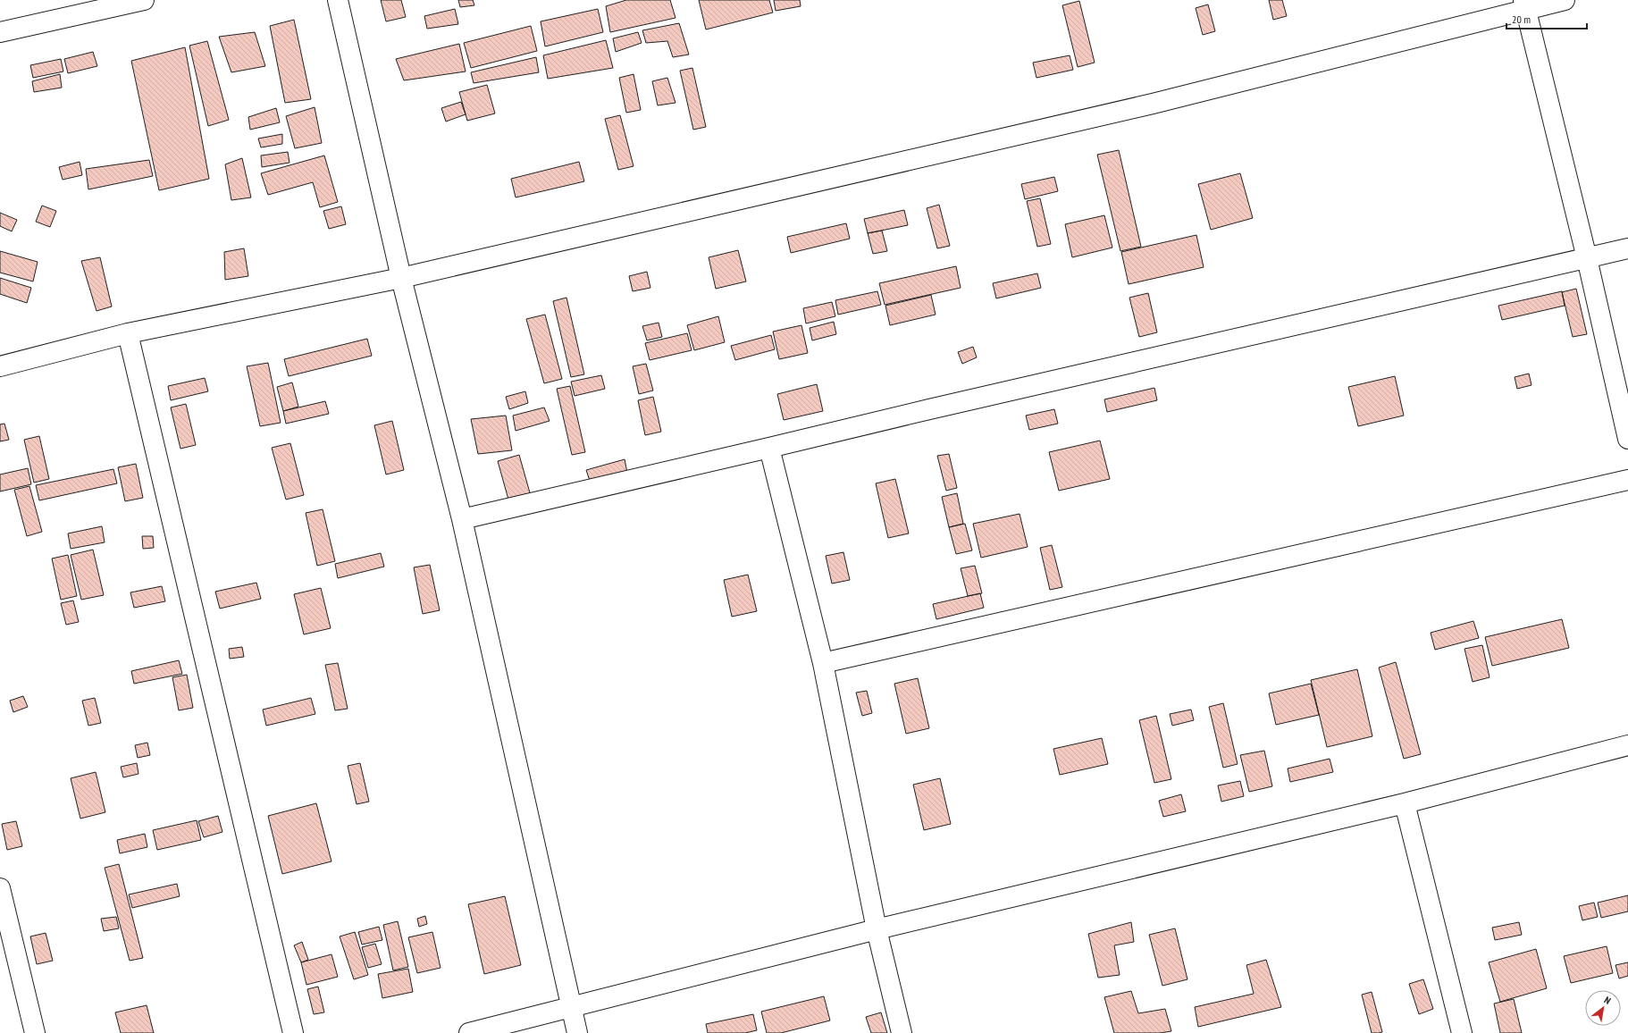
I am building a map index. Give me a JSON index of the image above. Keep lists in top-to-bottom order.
{
  "scale_bar": "20 m",
  "north": "top right"
}
